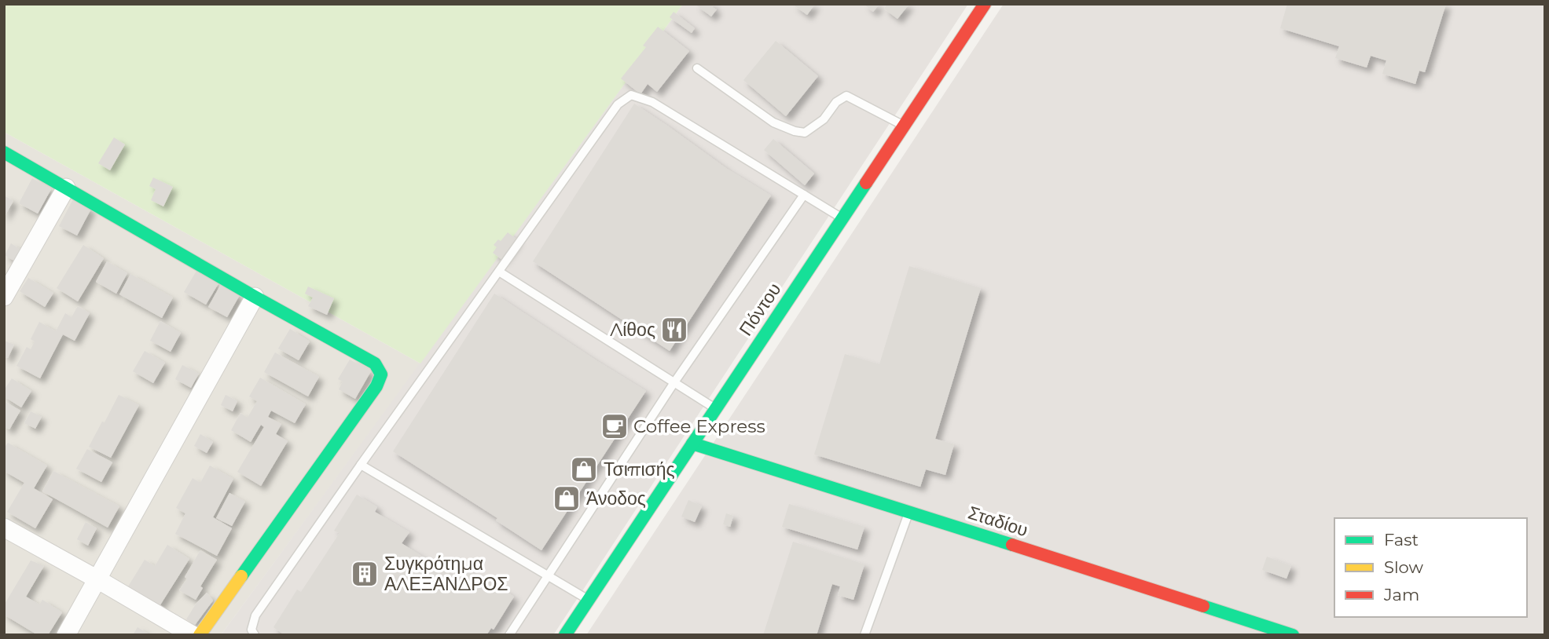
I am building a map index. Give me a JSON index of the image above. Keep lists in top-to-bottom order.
{
  "streets": {
    "street": ["Πόντου", "Σταδίου"]
  },
  "crossings": [
    ["Πόντου", "Σταδίου"]
  ],
  "places": {
    "restaurant": ["Λίθος"],
    "cafe": ["Coffee Express"],
    "shop": ["Τσιπισής", "Άνοδος"],
    "building": ["Συγκρότημα ΑΛΕΞΑΝΔΡΟΣ"]
  },
  "legend": ["Fast", "Slow", "Jam"]
}
